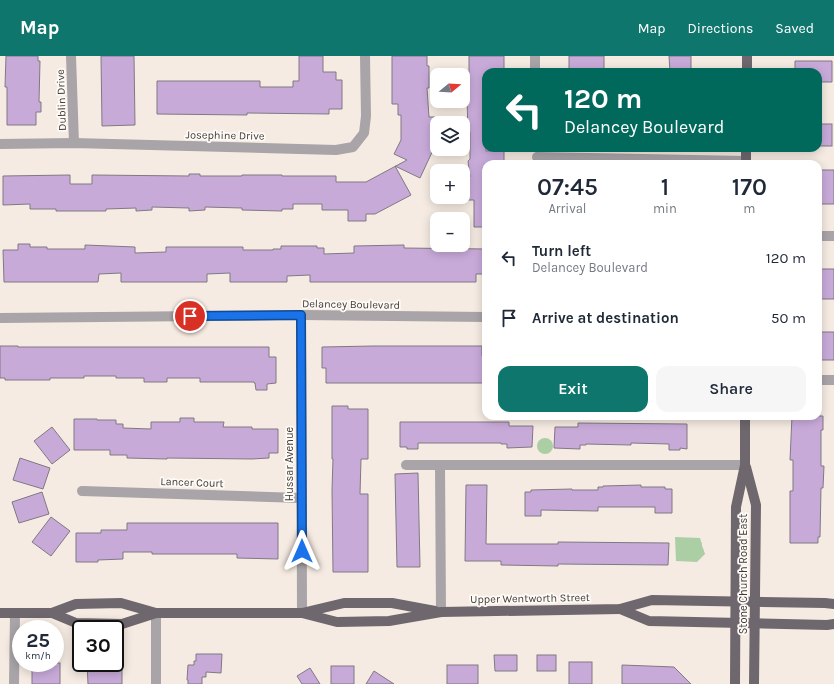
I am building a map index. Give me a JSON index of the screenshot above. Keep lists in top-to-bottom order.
{
  "streets": {
    "main road": ["Stone Church Road East", "Upper Wentworth Street"],
    "street": [
      "Dublin Drive",
      "Josephine Drive",
      "Delancey Boulevard",
      "Hussar Avenue",
      "Lancer Court"
    ]
  },
  "crossings": [
    ["Dublin Drive", "Josephine Drive"],
    ["Delancey Boulevard", "Hussar Avenue"],
    ["Hussar Avenue", "Lancer Court"],
    ["Hussar Avenue", "Upper Wentworth Street"],
    ["Stone Church Road East", "Upper Wentworth Street"]
  ],
  "north": "right",
  "page": {
    "header": "Map",
    "nav": ["Map", "Directions", "Saved"],
    "map_buttons": ["+", "−"],
    "turn": ["120 m", "Delancey Boulevard"],
    "eta": [
      "07:45",
      "Arrival",
      "1",
      "min",
      "170",
      "m"
    ],
    "list": [
      {
        "name": "Turn left",
        "note": "Delancey Boulevard",
        "value": "120 m"
      },
      {
        "name": "Arrive at destination",
        "value": "50 m"
      }
    ],
    "buttons": ["Exit", "Share"],
    "speed": "25 km/h",
    "limit": "30"
  }
}
